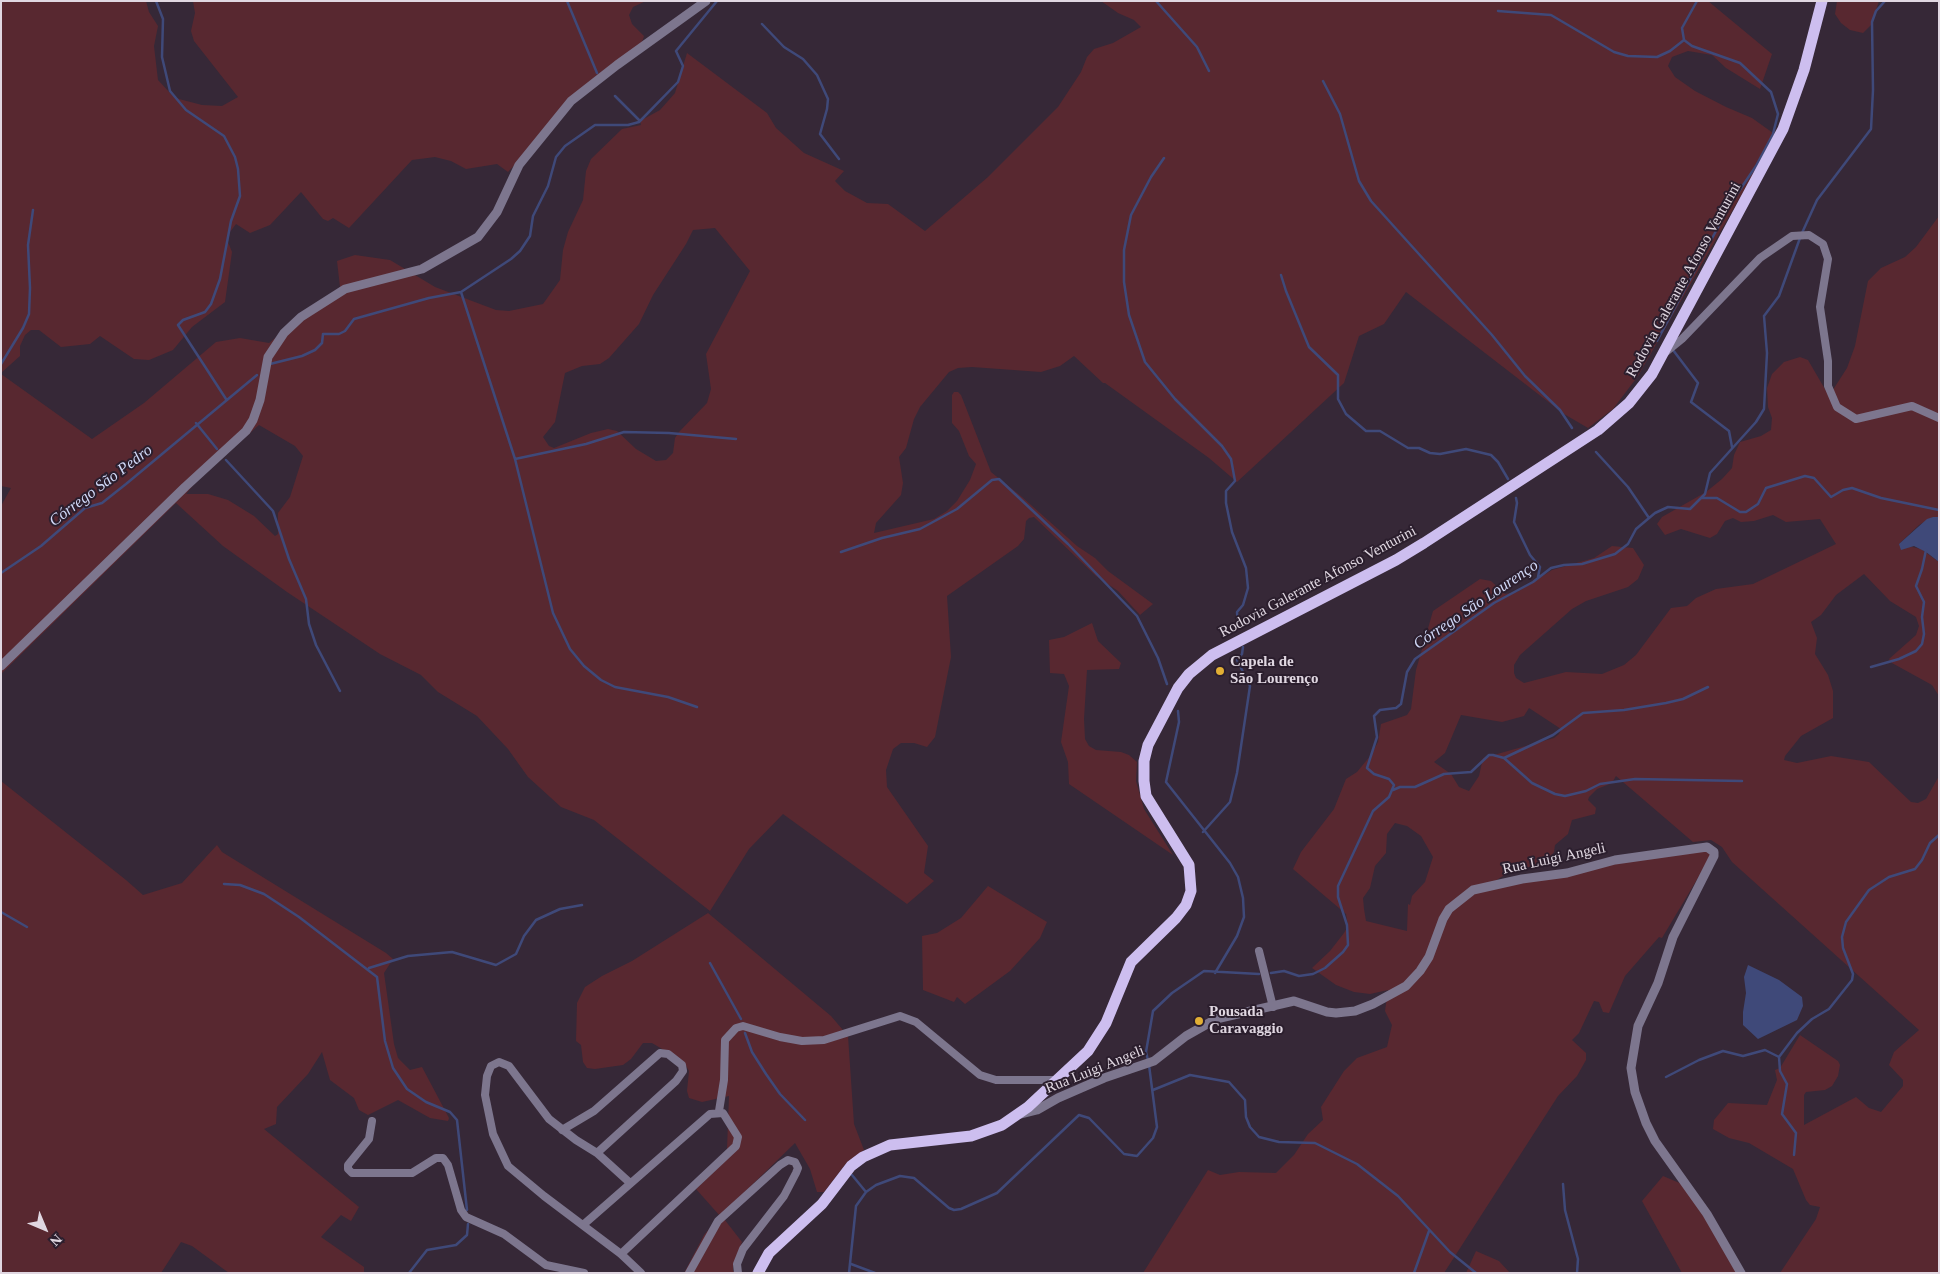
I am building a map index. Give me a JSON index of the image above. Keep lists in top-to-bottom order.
{
  "streets": {
    "main road": ["Rodovia Galerante Afonso Venturini"],
    "street": ["Rua Luigi Angeli"]
  },
  "crossings": [
    ["Rodovia Galerante Afonso Venturini", "Rua Luigi Angeli"]
  ],
  "water": ["Córrego São Pedro", "Córrego São Lourenço"],
  "places": ["Capela de São Lourenço", "Pousada Caravaggio"],
  "north": "bottom right"
}
